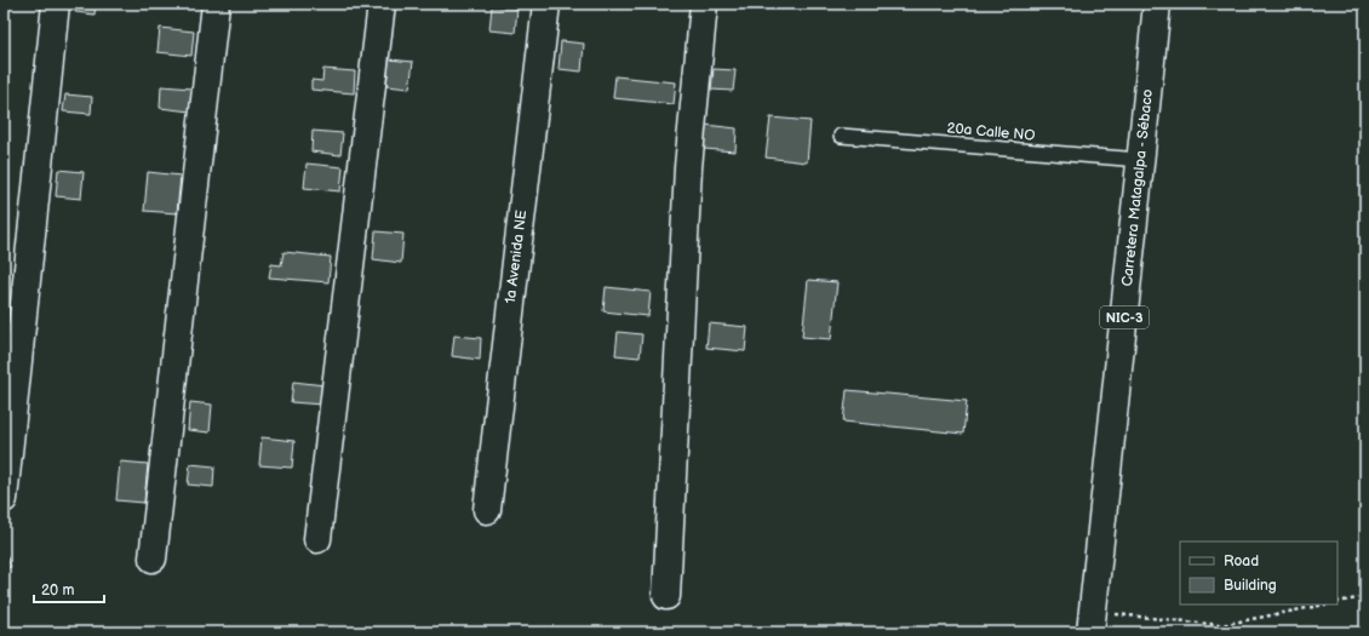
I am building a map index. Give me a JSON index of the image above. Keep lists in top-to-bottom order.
{
  "streets": {
    "street": ["Carretera Matagalpa - Sébaco", "1a Avenida NE", "NIC-3"],
    "lane": ["20a Calle NO"]
  },
  "crossings": [
    ["20a Calle NO", "Carretera Matagalpa - Sébaco"]
  ],
  "legend": ["Road", "Building"],
  "scale_bar": "20 m"
}
